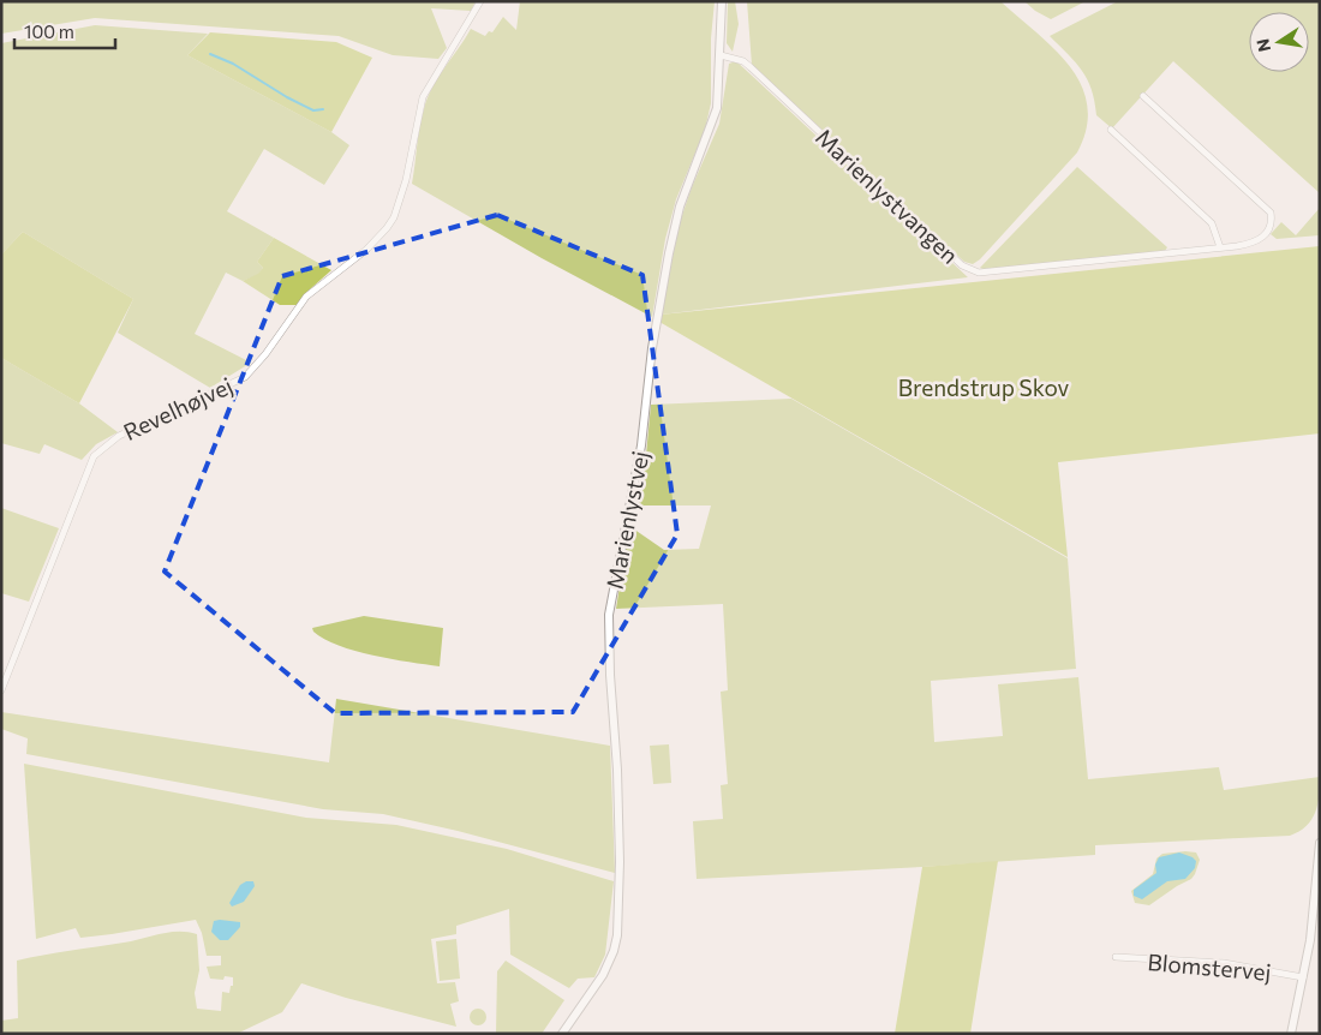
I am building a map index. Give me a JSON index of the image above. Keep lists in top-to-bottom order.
{
  "streets": {
    "street": [
      "Marienlystvangen",
      "Revelhøjvej",
      "Marienlystvej",
      "Blomstervej"
    ]
  },
  "crossings": [
    ["Marienlystvangen", "Marienlystvej"]
  ],
  "parks": ["Brendstrup Skov"],
  "scale_bar": "100 m",
  "north": "left"
}
